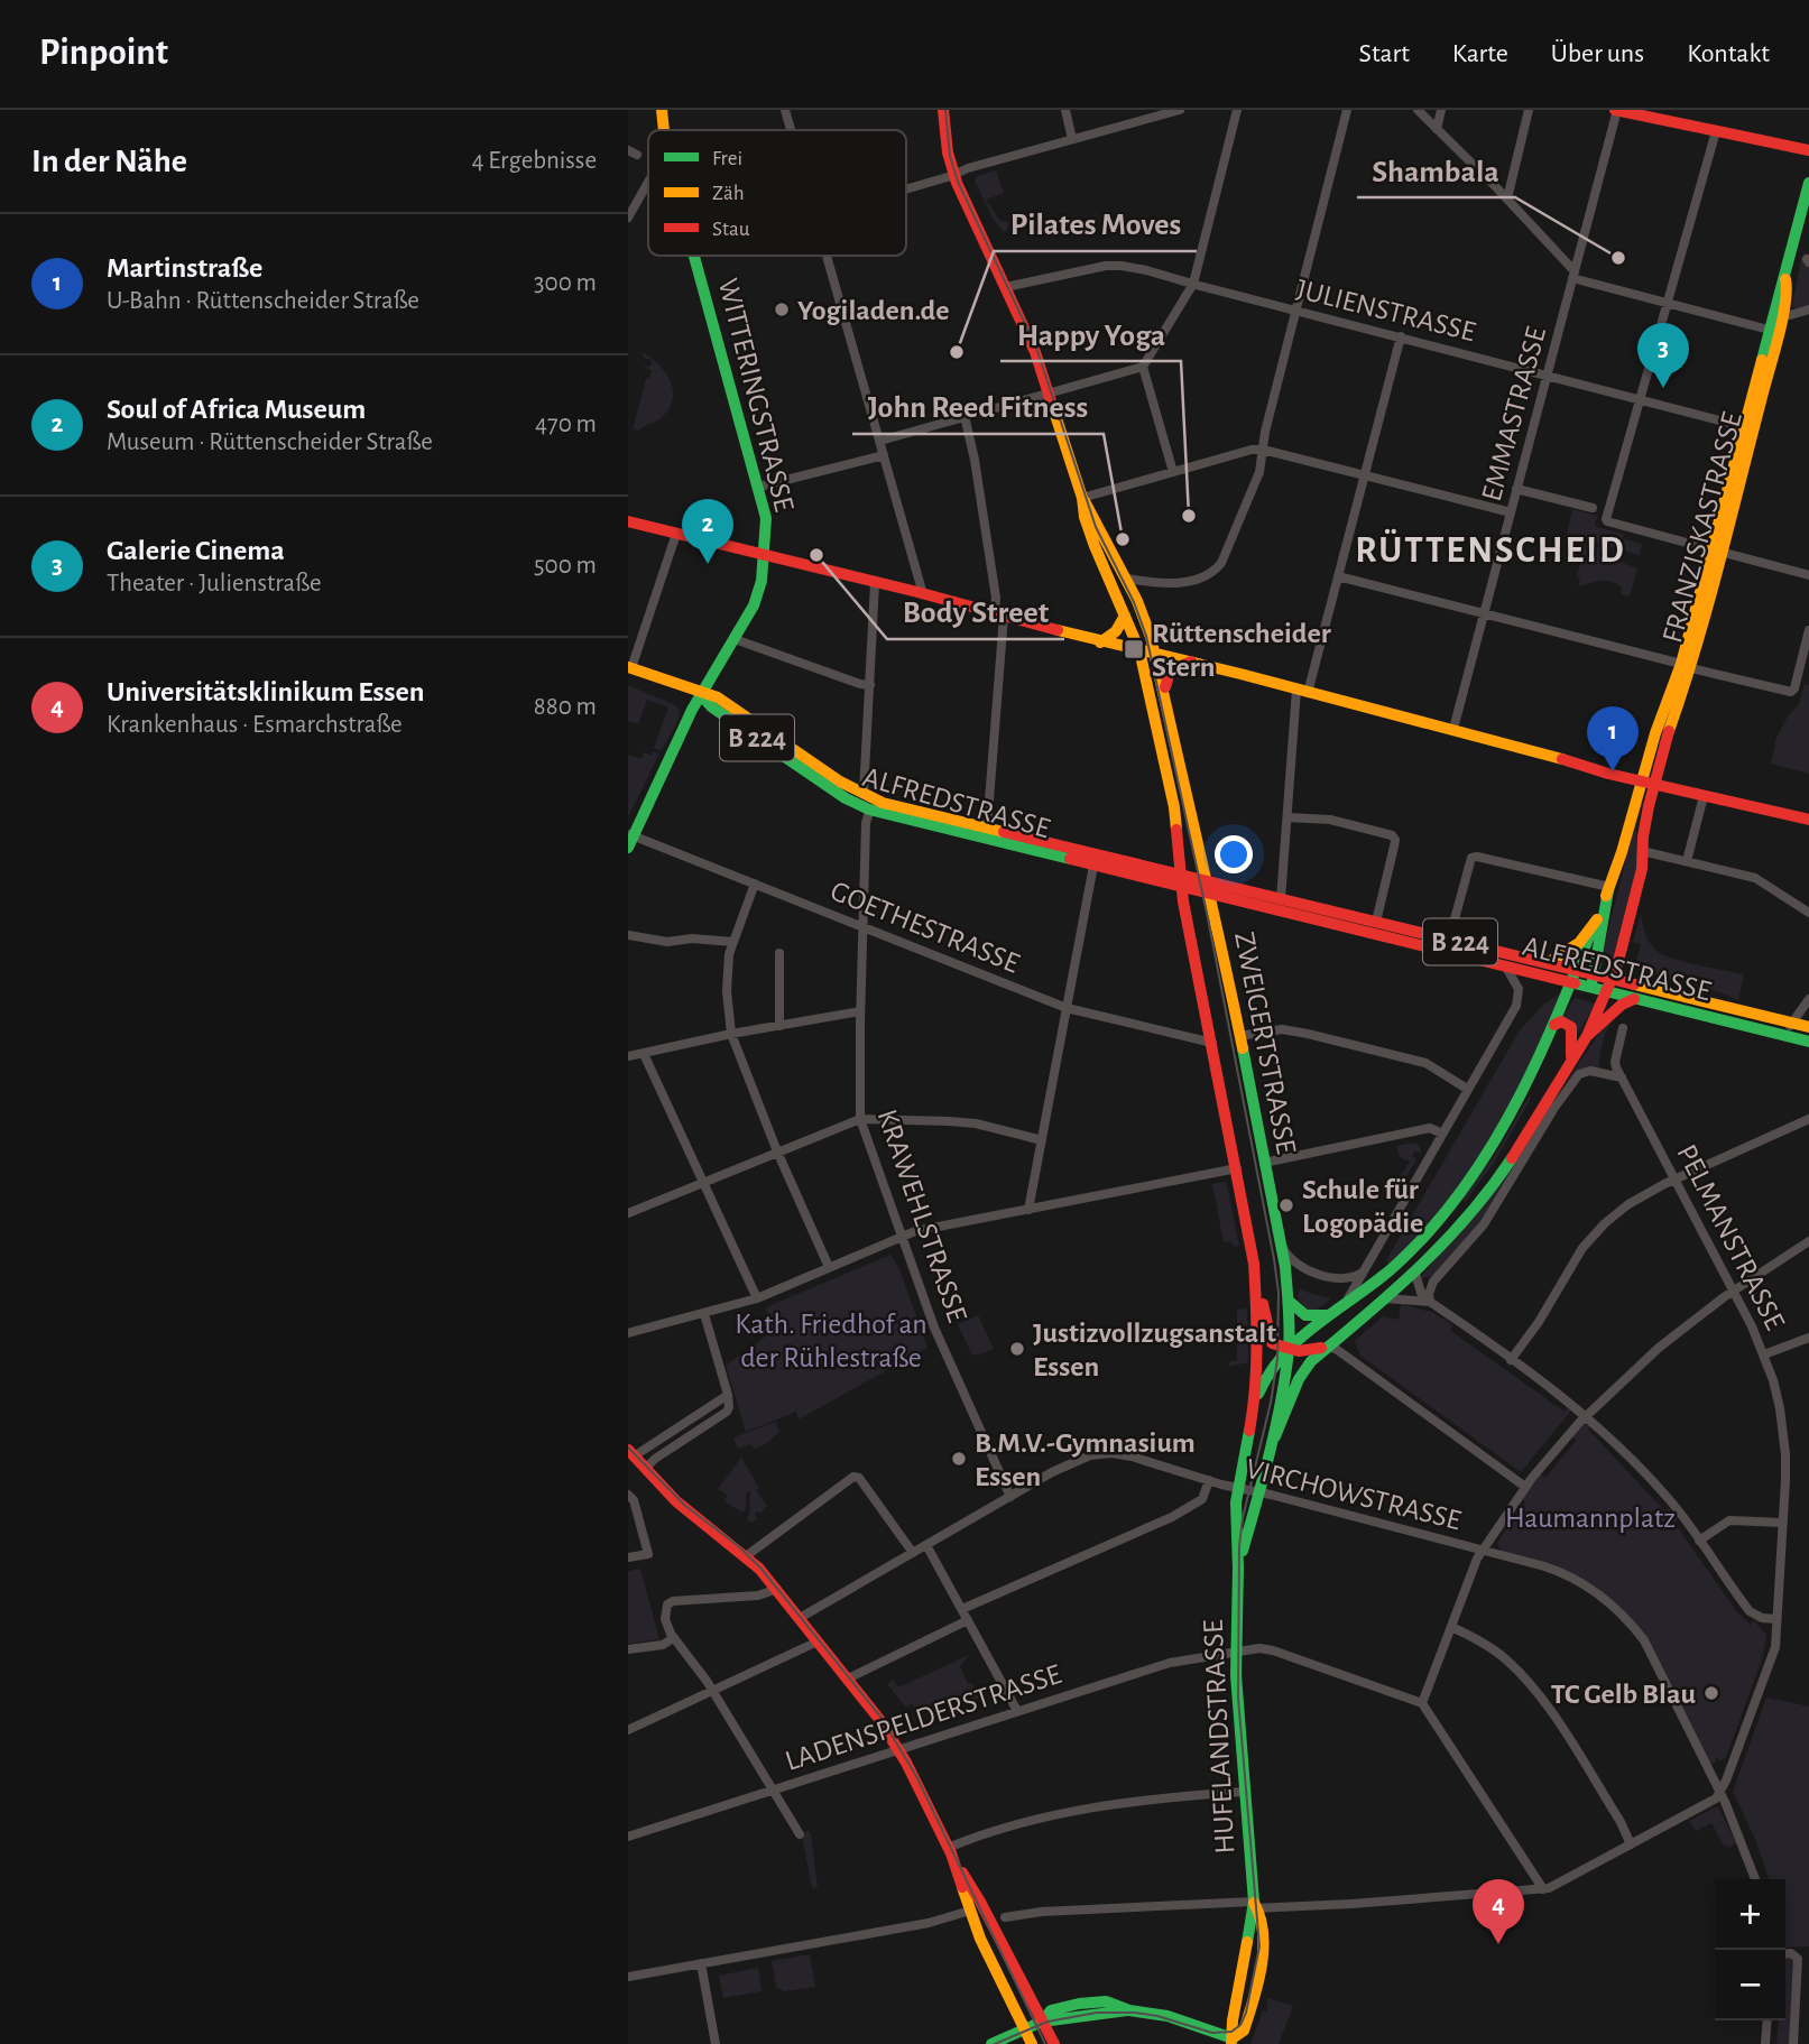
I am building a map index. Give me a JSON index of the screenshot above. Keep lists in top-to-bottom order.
{
  "streets": {
    "main road": [
      "WITTERINGSTRASSE",
      "FRANZISKASTRASSE",
      "B 224",
      "ALFREDSTRASSE",
      "ZWEIGERTSTRASSE",
      "HUFELANDSTRASSE"
    ],
    "street": [
      "JULIENSTRASSE",
      "EMMASTRASSE",
      "GOETHESTRASSE",
      "KRAWEHLSTRASSE",
      "PELMANSTRASSE",
      "VIRCHOWSTRASSE",
      "LADENSPELDERSTRASSE"
    ]
  },
  "crossings": [
    ["JULIENSTRASSE", "EMMASTRASSE"],
    ["JULIENSTRASSE", "FRANZISKASTRASSE"],
    ["WITTERINGSTRASSE", "B 224"],
    ["WITTERINGSTRASSE", "ALFREDSTRASSE"],
    ["WITTERINGSTRASSE", "GOETHESTRASSE"],
    ["FRANZISKASTRASSE", "ALFREDSTRASSE"],
    ["B 224", "ALFREDSTRASSE"],
    ["ALFREDSTRASSE", "ZWEIGERTSTRASSE"],
    ["ALFREDSTRASSE", "KRAWEHLSTRASSE"],
    ["GOETHESTRASSE", "ZWEIGERTSTRASSE"],
    ["GOETHESTRASSE", "KRAWEHLSTRASSE"],
    ["ZWEIGERTSTRASSE", "VIRCHOWSTRASSE"],
    ["ZWEIGERTSTRASSE", "HUFELANDSTRASSE"],
    ["KRAWEHLSTRASSE", "VIRCHOWSTRASSE"],
    ["PELMANSTRASSE", "VIRCHOWSTRASSE"],
    ["VIRCHOWSTRASSE", "HUFELANDSTRASSE"],
    ["LADENSPELDERSTRASSE", "HUFELANDSTRASSE"]
  ],
  "districts": ["RÜTTENSCHEID"],
  "parks": ["Kath. Friedhof an der Rühlestraße", "Haumannplatz"],
  "places": {
    "other": [
      "Shambala",
      "Yogiladen.de",
      "Pilates Moves",
      "Happy Yoga",
      "John Reed Fitness",
      "Body Street",
      "Schule für Logopädie",
      "Justizvollzugsanstalt Essen",
      "B.M.V.-Gymnasium Essen",
      "TC Gelb Blau"
    ],
    "transit": ["Rüttenscheider Stern"]
  },
  "legend": ["Frei", "Zäh", "Stau"],
  "page": {
    "header": "Pinpoint",
    "nav": [
      "Start",
      "Karte",
      "Über uns",
      "Kontakt"
    ],
    "heading": ["In der Nähe", "4 Ergebnisse"],
    "list": [
      {
        "mark": "1",
        "name": "Martinstraße",
        "note": "U-Bahn · Rüttenscheider Straße",
        "value": "300 m"
      },
      {
        "mark": "2",
        "name": "Soul of Africa Museum",
        "note": "Museum · Rüttenscheider Straße",
        "value": "470 m"
      },
      {
        "mark": "3",
        "name": "Galerie Cinema",
        "note": "Theater · Julienstraße",
        "value": "500 m"
      },
      {
        "mark": "4",
        "name": "Universitätsklinikum Essen",
        "note": "Krankenhaus · Esmarchstraße",
        "value": "880 m"
      }
    ],
    "pins": [
      "3",
      "2",
      "1",
      "4"
    ],
    "map_buttons": ["+", "−"]
  }
}
